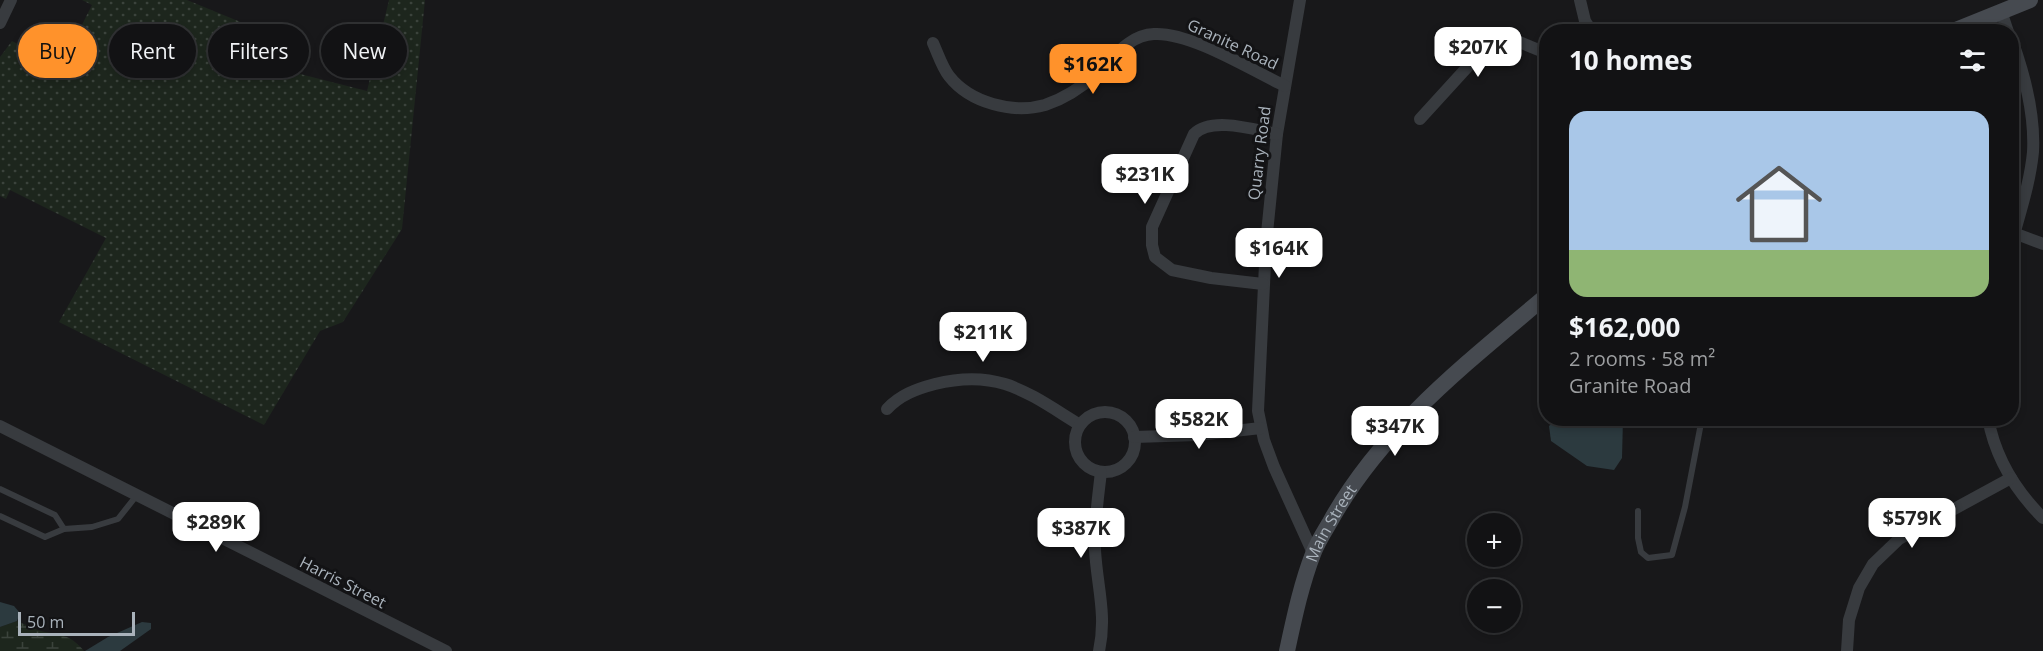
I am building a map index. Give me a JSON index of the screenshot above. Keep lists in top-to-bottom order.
{
  "streets": {
    "main road": ["Main Street"],
    "street": ["Granite Road", "Quarry Road", "Harris Street"]
  },
  "crossings": [
    ["Granite Road", "Quarry Road"],
    ["Quarry Road", "Main Street"]
  ],
  "scale_bar": "50 m",
  "page": {
    "chip": [
      "Buy",
      "Rent",
      "Filters",
      "New"
    ],
    "heading": "10 homes",
    "price": [
      "$207K",
      "$162K",
      "$231K",
      "$164K",
      "$211K",
      "$582K",
      "$347K",
      "$579K",
      "$289K",
      "$387K"
    ],
    "list": [
      {
        "name": "$162,000",
        "note": "2 rooms · 58 m² · Granite Road"
      }
    ],
    "map_buttons": ["+", "−"],
    "scale": "50 m"
  }
}
